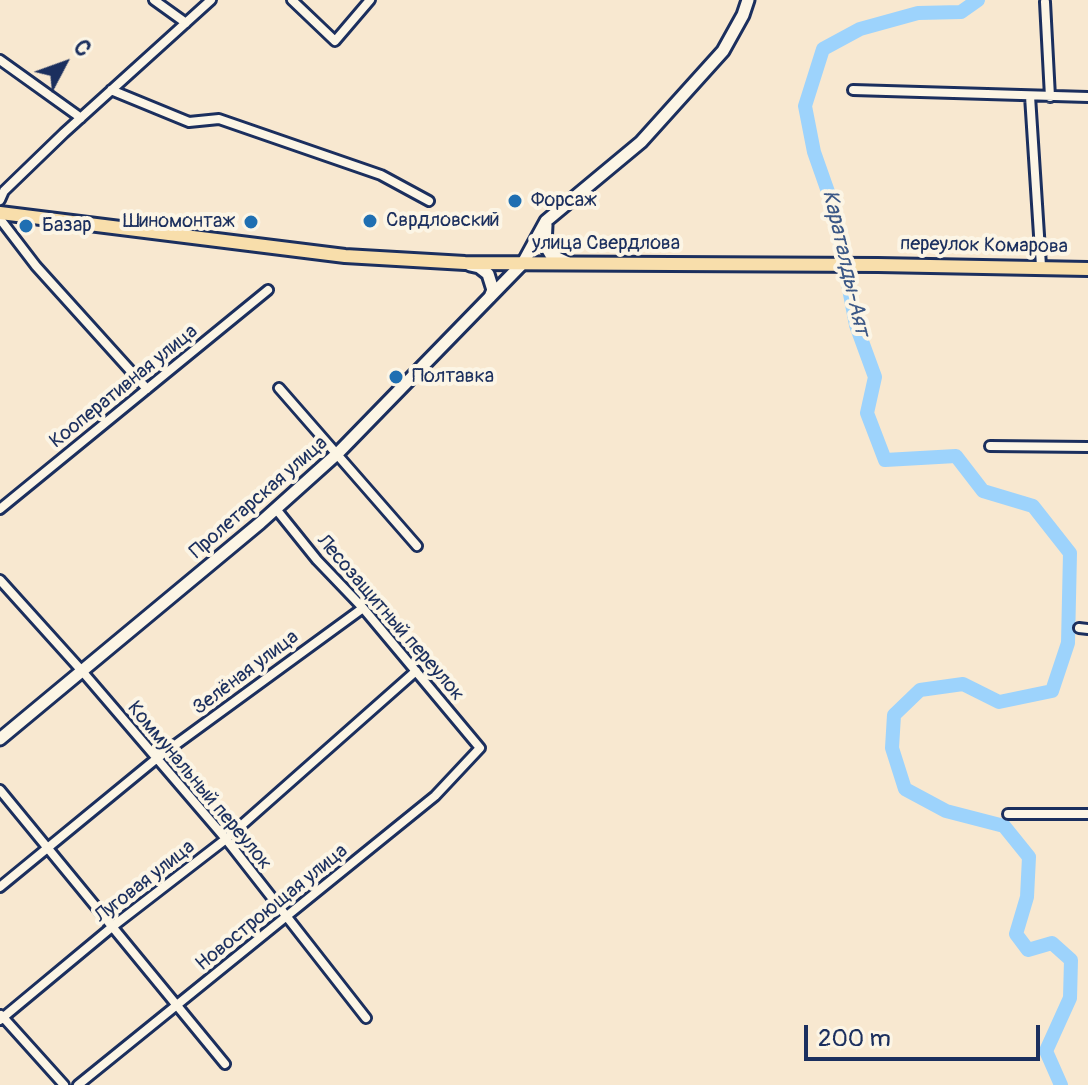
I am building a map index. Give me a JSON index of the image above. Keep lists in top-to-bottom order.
{
  "streets": {
    "main road": ["улица Свердлова", "переулок Комарова"],
    "street": [
      "Кооперативная улица",
      "Пролетарская улица",
      "Лесозащитный переулок",
      "Зелёная улица",
      "Коммунальный переулок",
      "Луговая улица",
      "Новостроющая улица"
    ]
  },
  "crossings": [
    ["улица Свердлова", "переулок Комарова"],
    ["улица Свердлова", "Пролетарская улица"],
    ["Пролетарская улица", "Лесозащитный переулок"],
    ["Пролетарская улица", "Коммунальный переулок"],
    ["Лесозащитный переулок", "Зелёная улица"],
    ["Лесозащитный переулок", "Луговая улица"],
    ["Лесозащитный переулок", "Новостроющая улица"],
    ["Зелёная улица", "Коммунальный переулок"],
    ["Коммунальный переулок", "Луговая улица"],
    ["Коммунальный переулок", "Новостроющая улица"]
  ],
  "water": ["Караталды-Аят"],
  "places": [
    "Форсаж",
    "Сврдловский",
    "Шиномонтаж",
    "Базар",
    "Полтавка"
  ],
  "scale_bar": "200 m",
  "north": "top right"
}
